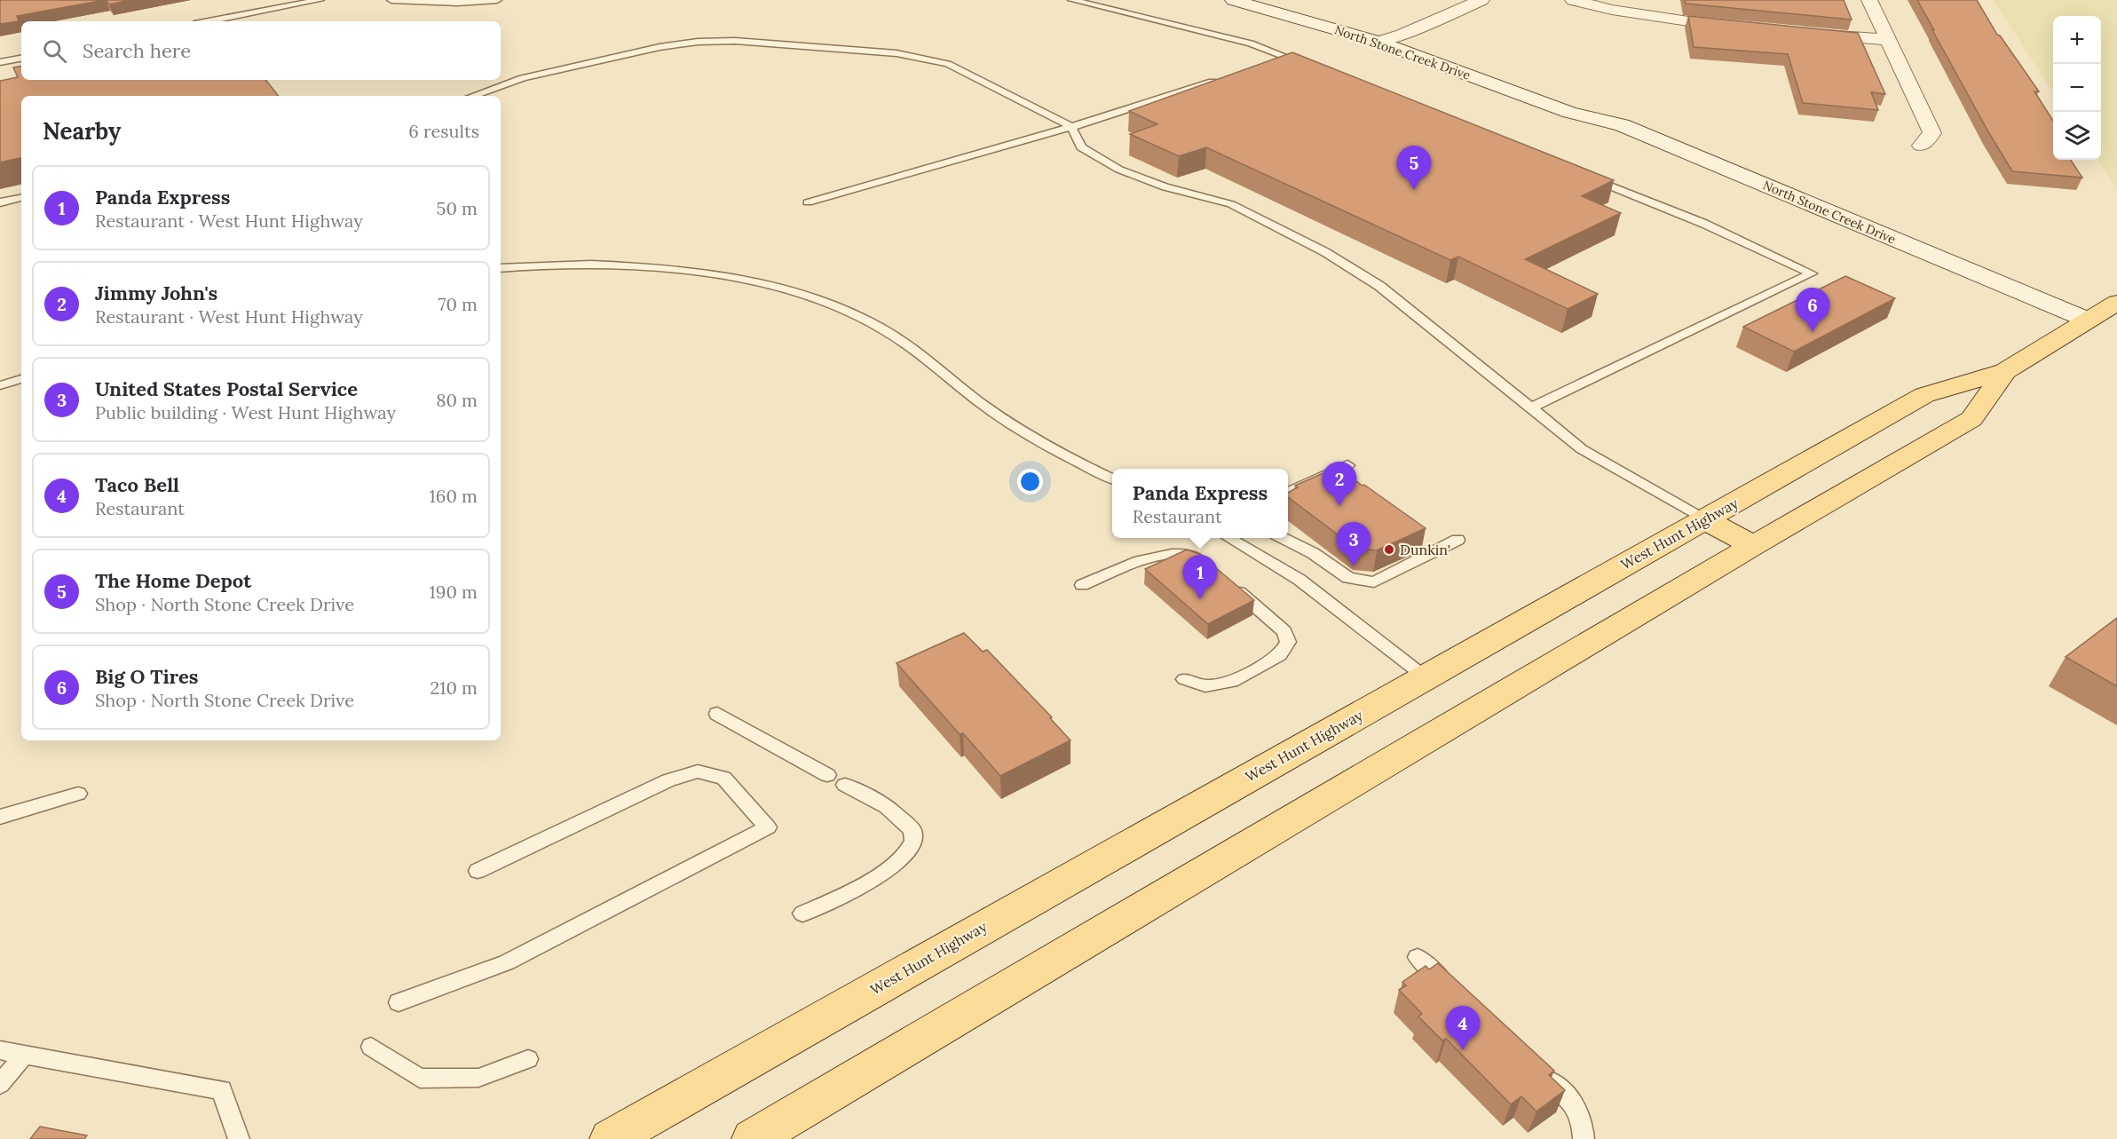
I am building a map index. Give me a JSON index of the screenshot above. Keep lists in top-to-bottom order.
{
  "streets": {
    "main road": ["West Hunt Highway"],
    "street": ["North Stone Creek Drive"]
  },
  "crossings": [
    ["North Stone Creek Drive", "West Hunt Highway"]
  ],
  "places": ["Dunkin'"],
  "page": {
    "map_buttons": ["+", "−"],
    "search": "Search here",
    "heading": ["Nearby", "6 results"],
    "pins": [
      "5",
      "6",
      "2",
      "3",
      "1",
      "4"
    ],
    "list": [
      {
        "mark": "1",
        "name": "Panda Express",
        "note": "Restaurant · West Hunt Highway",
        "value": "50 m"
      },
      {
        "mark": "2",
        "name": "Jimmy John's",
        "note": "Restaurant · West Hunt Highway",
        "value": "70 m"
      },
      {
        "mark": "3",
        "name": "United States Postal Service",
        "note": "Public building · West Hunt Highway",
        "value": "80 m"
      },
      {
        "mark": "4",
        "name": "Taco Bell",
        "note": "Restaurant",
        "value": "160 m"
      },
      {
        "mark": "5",
        "name": "The Home Depot",
        "note": "Shop · North Stone Creek Drive",
        "value": "190 m"
      },
      {
        "mark": "6",
        "name": "Big O Tires",
        "note": "Shop · North Stone Creek Drive",
        "value": "210 m"
      }
    ],
    "popup": ["Panda Express", "Restaurant"]
  }
}
